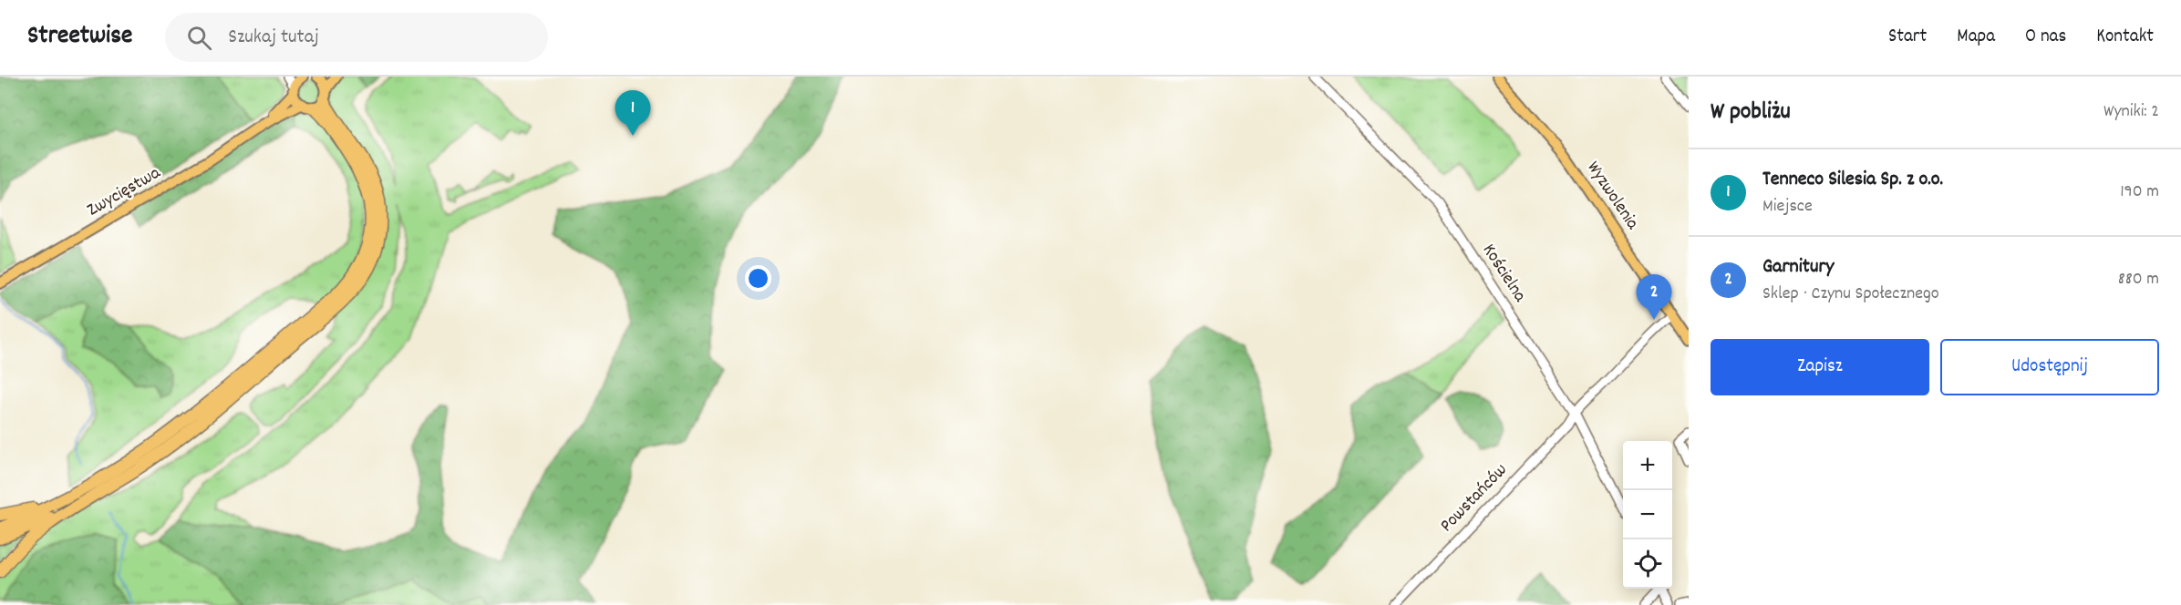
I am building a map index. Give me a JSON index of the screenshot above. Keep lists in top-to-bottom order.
{
  "streets": {
    "main road": ["Zwycięstwa", "Wyzwolenia"],
    "street": ["Kościelna", "Powstańców"]
  },
  "crossings": [
    ["Wyzwolenia", "Powstańców"],
    ["Kościelna", "Powstańców"]
  ],
  "page": {
    "header": "Streetwise",
    "search": "Szukaj tutaj",
    "nav": [
      "Start",
      "Mapa",
      "O nas",
      "Kontakt"
    ],
    "heading": ["W pobliżu", "Wyniki: 2"],
    "pins": ["1", "2"],
    "list": [
      {
        "mark": "1",
        "name": "Tenneco Silesia Sp. z o.o.",
        "note": "Miejsce",
        "value": "190 m"
      },
      {
        "mark": "2",
        "name": "Garnitury",
        "note": "Sklep · Czynu Społecznego",
        "value": "880 m"
      }
    ],
    "buttons": ["Zapisz", "Udostępnij"],
    "map_buttons": ["+", "−"]
  }
}
